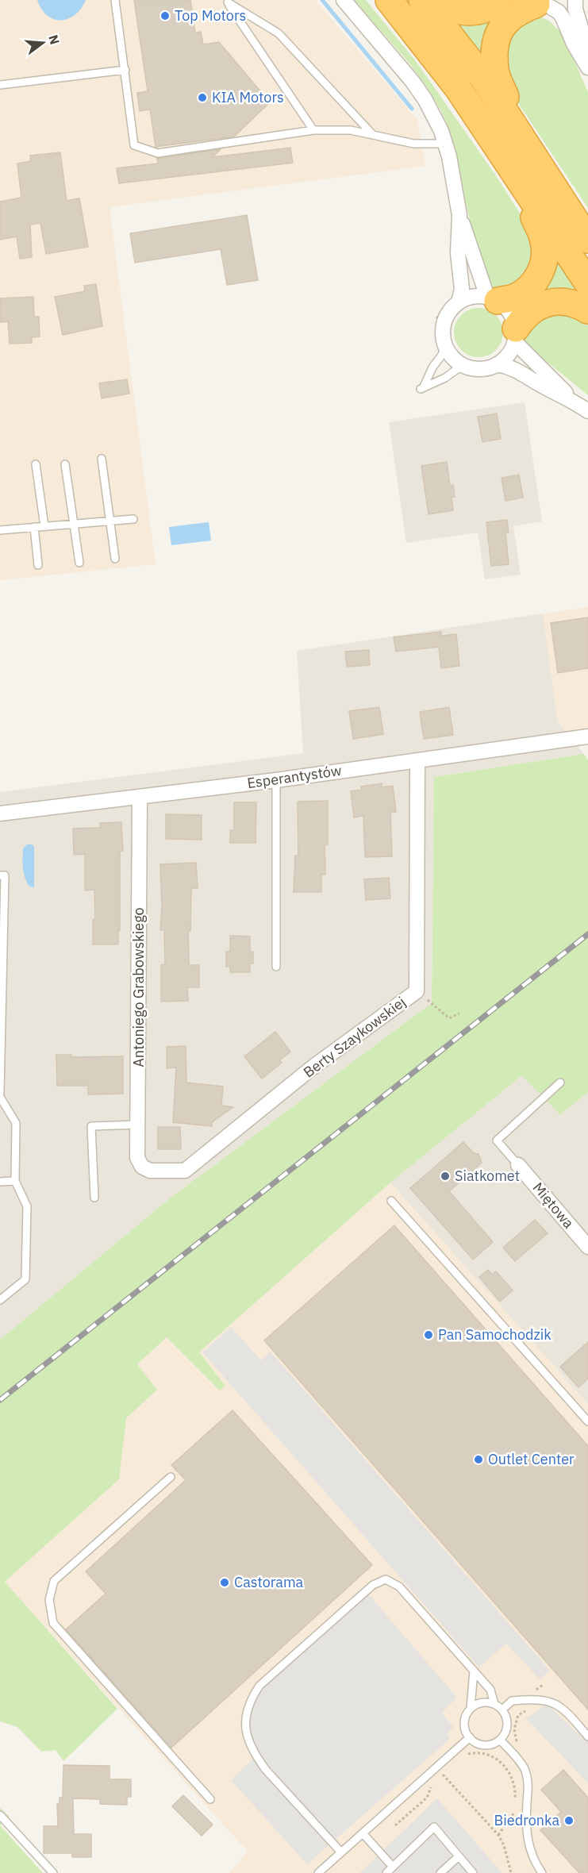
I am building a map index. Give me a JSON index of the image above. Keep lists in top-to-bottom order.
{
  "streets": {
    "street": [
      "Esperantystów",
      "Antoniego Grabowskiego",
      "Berty Szaykowskiej",
      "Miętowa"
    ]
  },
  "crossings": [
    ["Esperantystów", "Antoniego Grabowskiego"],
    ["Esperantystów", "Berty Szaykowskiej"],
    ["Antoniego Grabowskiego", "Berty Szaykowskiej"]
  ],
  "places": [
    "Top Motors",
    "KIA Motors",
    "Siatkomet",
    "Pan Samochodzik",
    "Outlet Center",
    "Castorama",
    "Biedronka"
  ],
  "north": "right"
}
